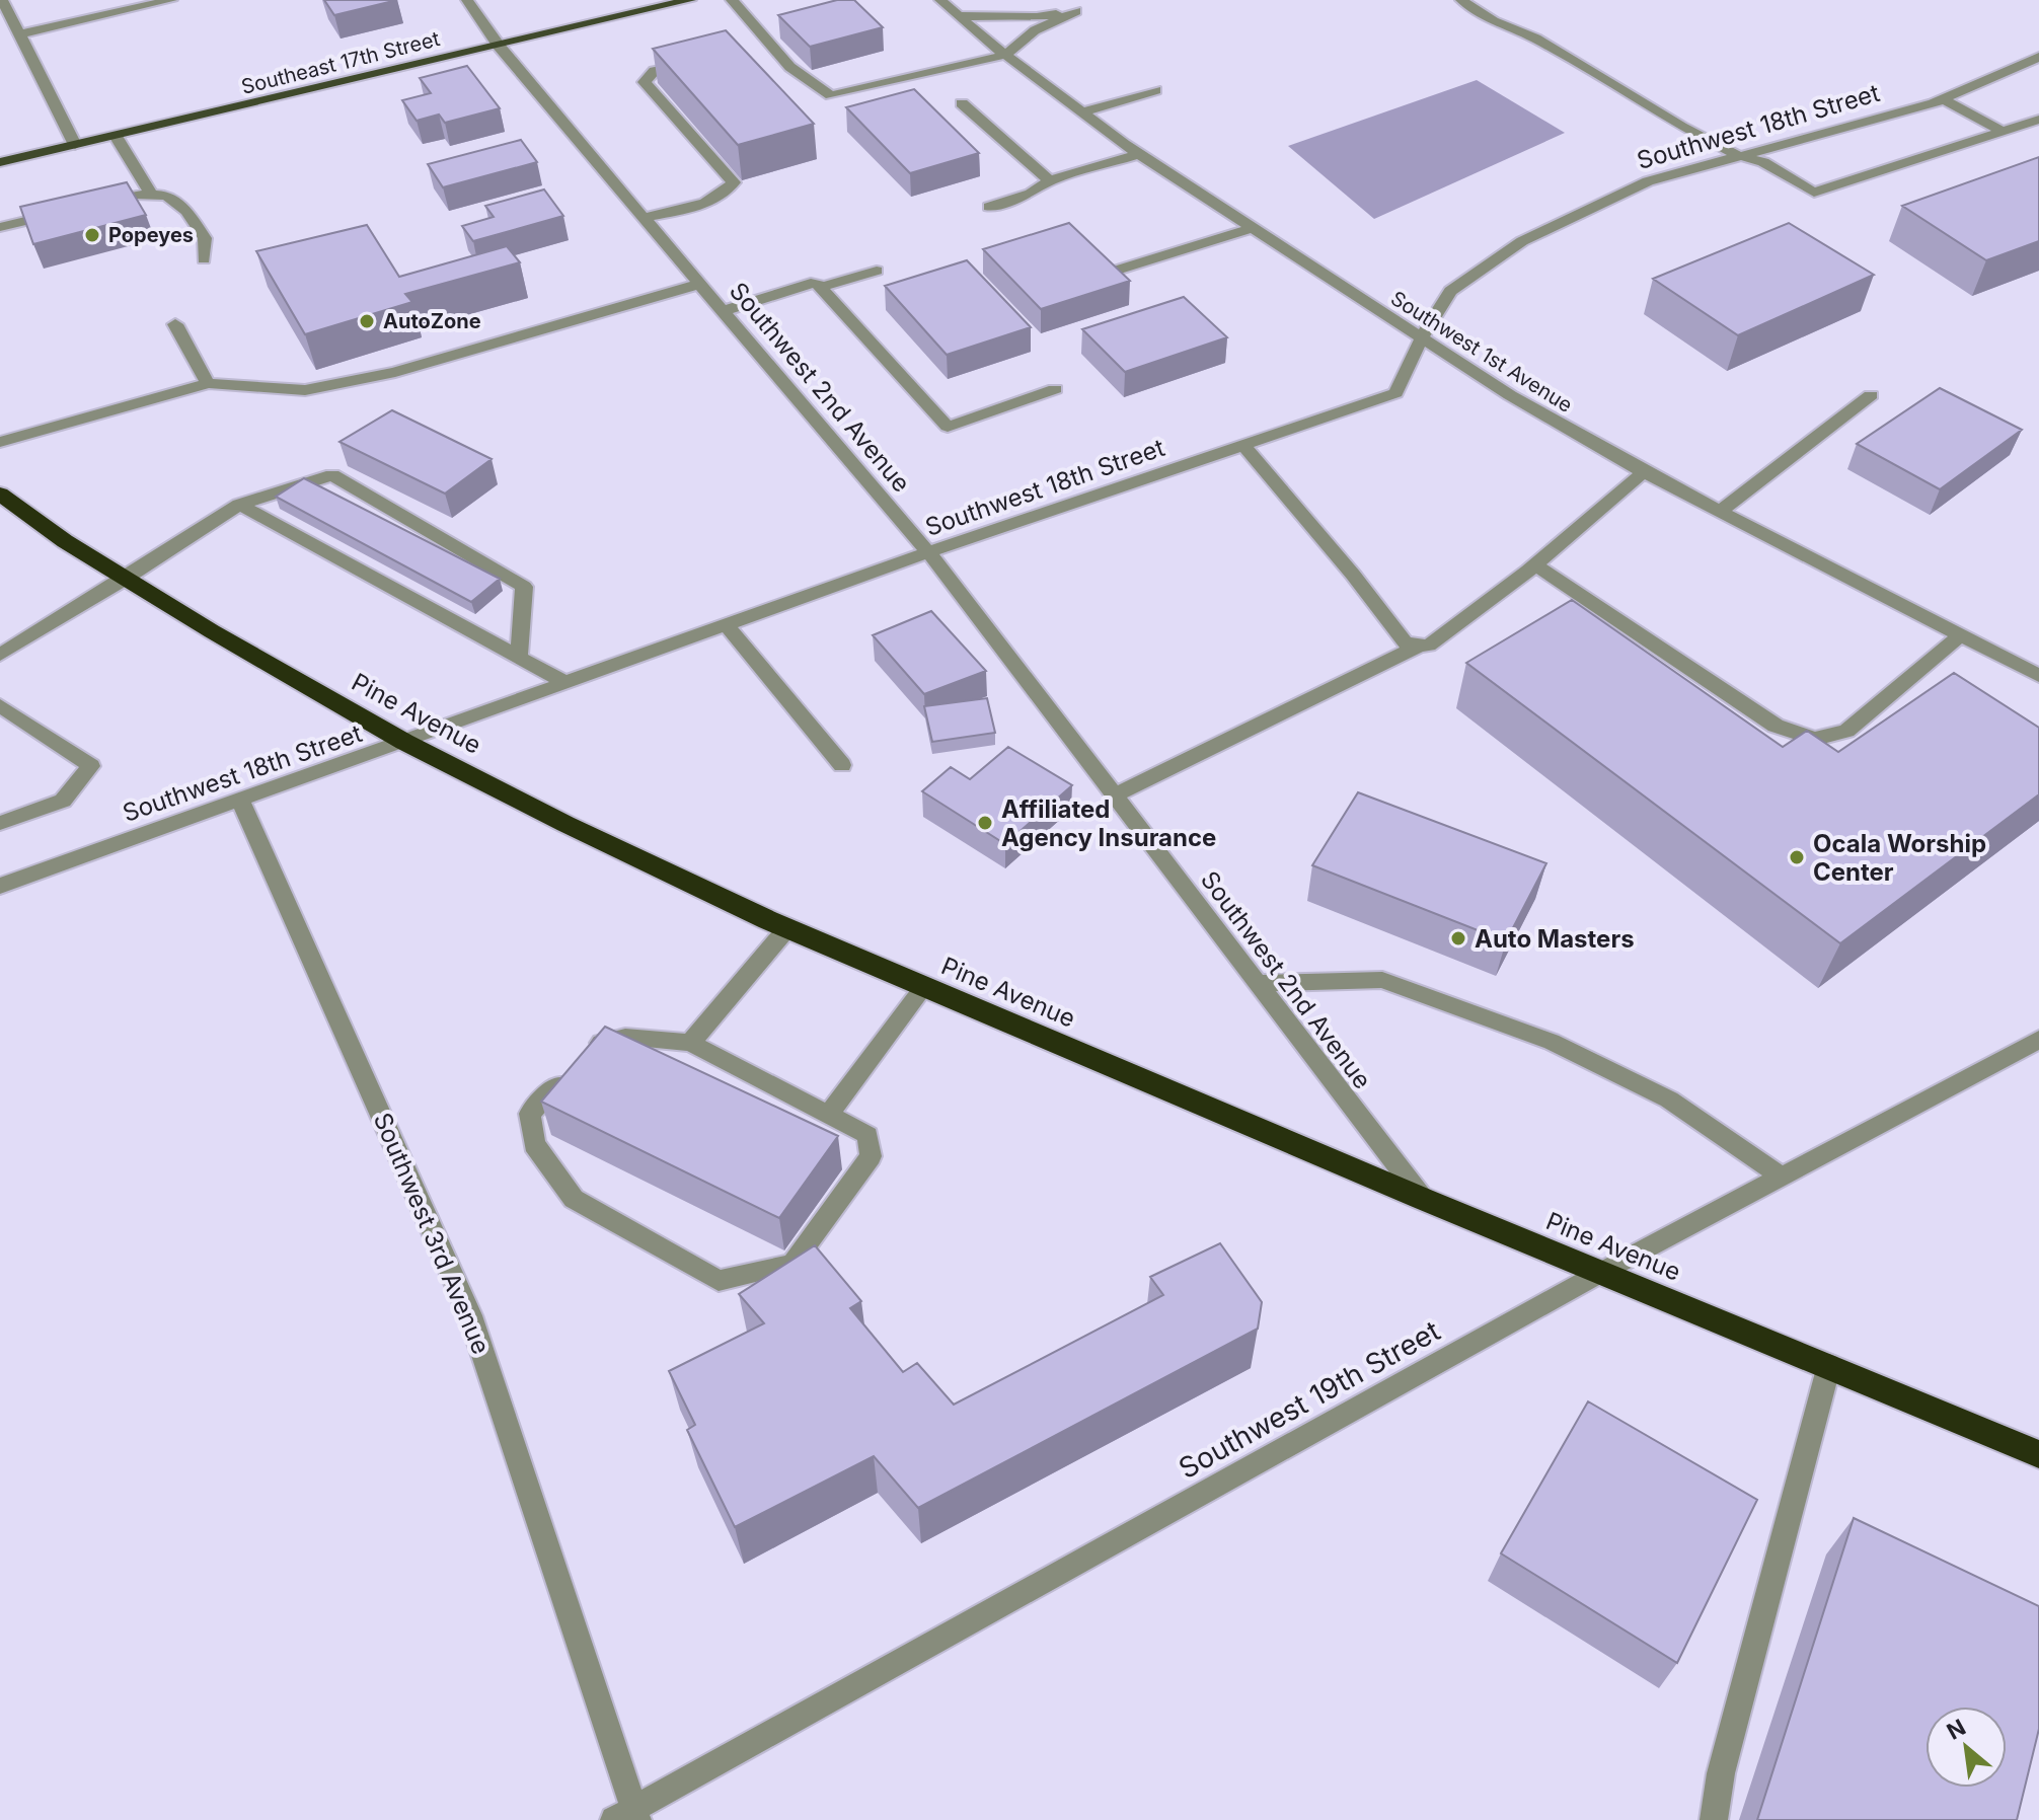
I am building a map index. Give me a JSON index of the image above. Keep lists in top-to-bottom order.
{
  "streets": {
    "highway": ["Pine Avenue"],
    "main road": ["Southeast 17th Street"],
    "street": [
      "Southwest 18th Street",
      "Southwest 1st Avenue",
      "Southwest 2nd Avenue",
      "Southwest 3rd Avenue",
      "Southwest 19th Street"
    ]
  },
  "crossings": [
    ["Southeast 17th Street", "Southwest 2nd Avenue"],
    ["Southwest 18th Street", "Southwest 1st Avenue"],
    ["Southwest 18th Street", "Southwest 2nd Avenue"],
    ["Southwest 18th Street", "Pine Avenue"],
    ["Southwest 18th Street", "Southwest 3rd Avenue"],
    ["Southwest 2nd Avenue", "Pine Avenue"],
    ["Pine Avenue", "Southwest 19th Street"],
    ["Southwest 3rd Avenue", "Southwest 19th Street"]
  ],
  "places": [
    "Popeyes",
    "AutoZone",
    "Affiliated Agency Insurance",
    "Ocala Worship Center",
    "Auto Masters"
  ],
  "north": "top left"
}
